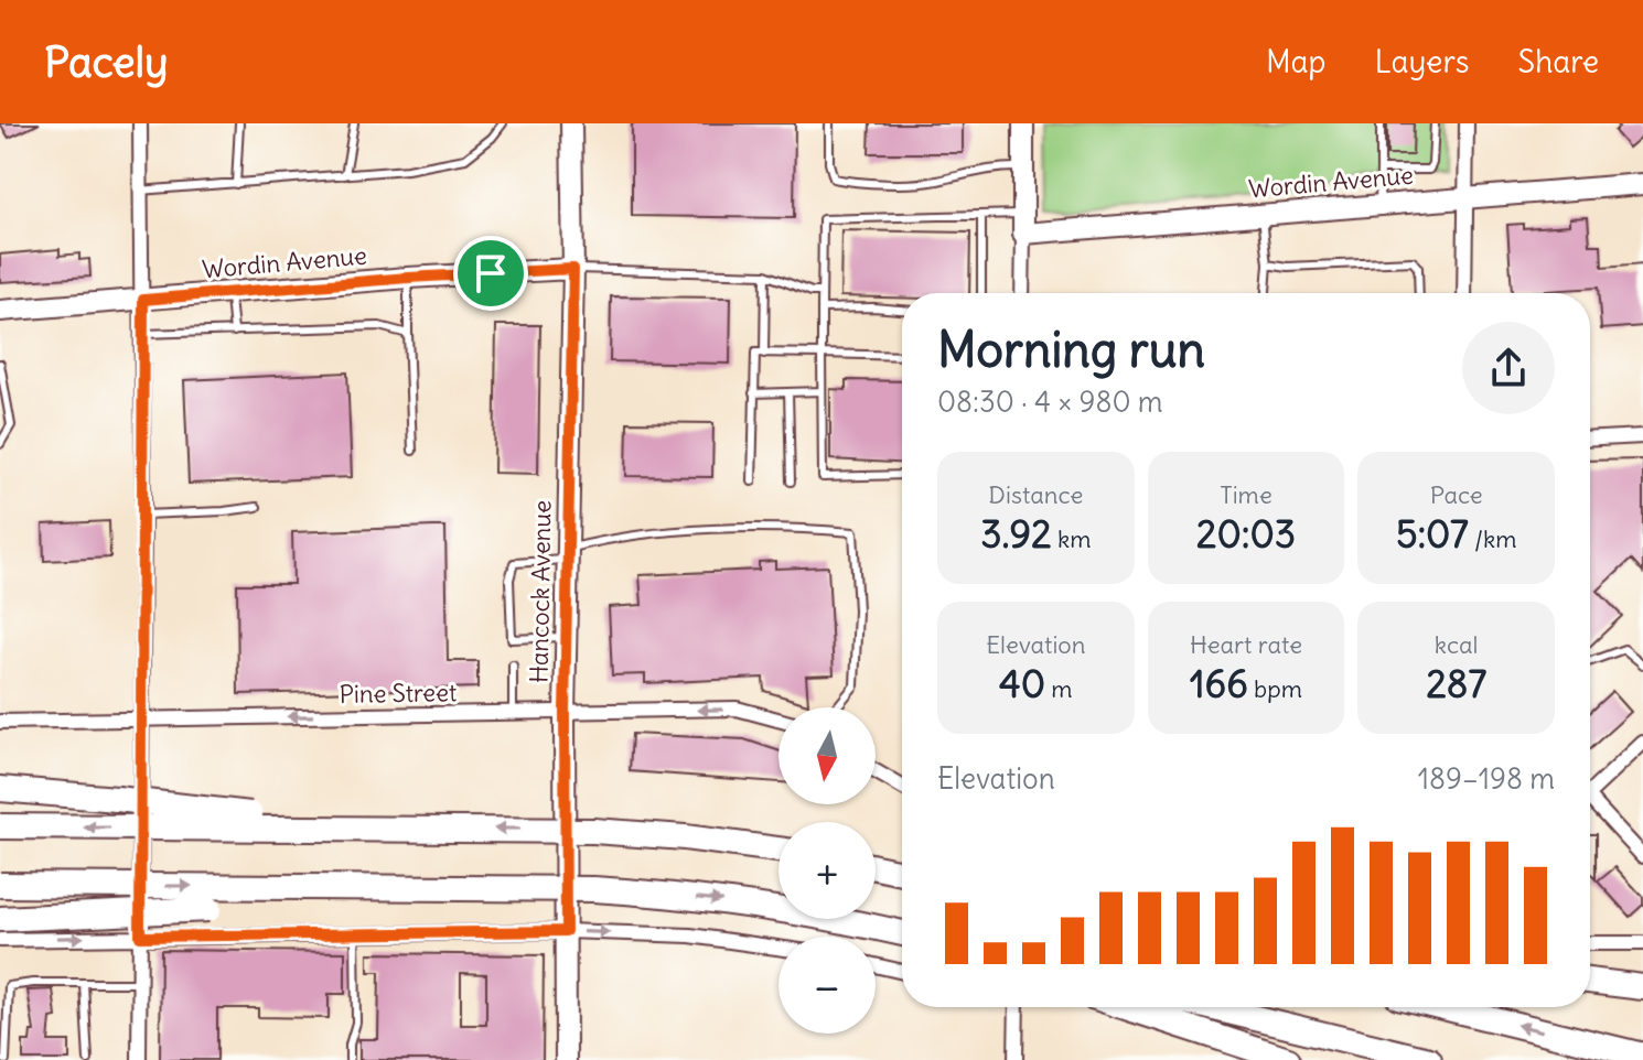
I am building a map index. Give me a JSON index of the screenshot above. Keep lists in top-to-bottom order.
{
  "streets": {
    "street": ["Wordin Avenue", "Hancock Avenue", "Pine Street"]
  },
  "crossings": [
    ["Wordin Avenue", "Hancock Avenue"],
    ["Hancock Avenue", "Pine Street"]
  ],
  "one_way": ["Pine Street"],
  "north": "bottom",
  "page": {
    "header": "Pacely",
    "nav": ["Map", "Layers", "Share"],
    "heading": ["Morning run", "08:30 · 4 × 980 m"],
    "stats": [
      ["Distance", "3.92 km"],
      ["Time", "20:03"],
      ["Pace", "5:07 /km"],
      ["Elevation", "40 m"],
      ["Heart rate", "166 bpm"],
      ["kcal", "287"]
    ],
    "map_buttons": ["+", "−"],
    "chart": ["Elevation", "189–198 m"]
  }
}
